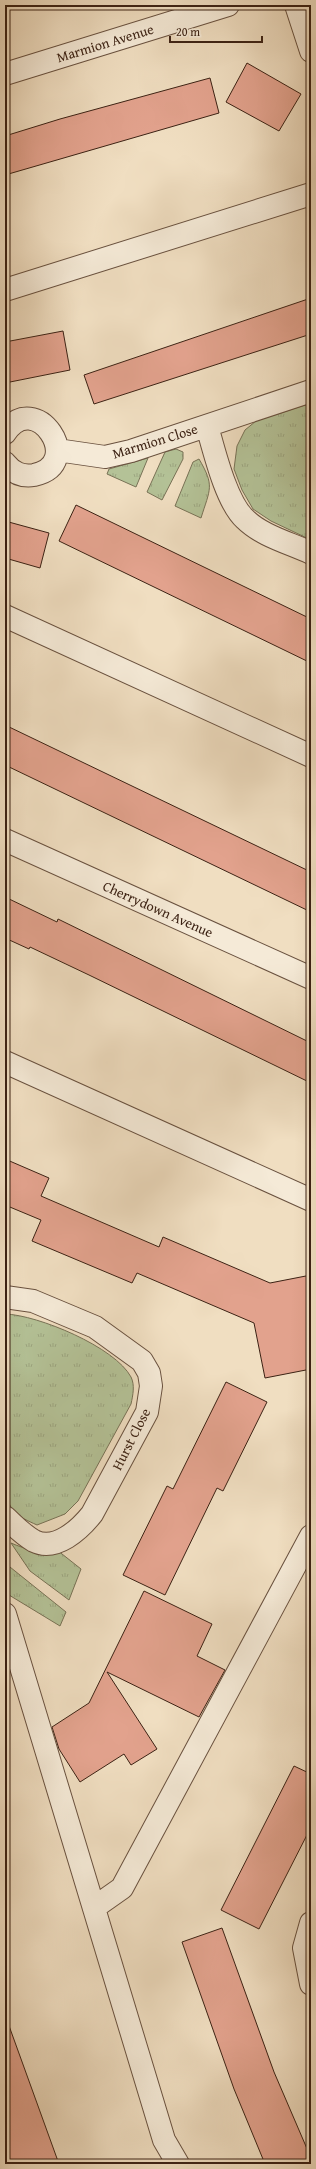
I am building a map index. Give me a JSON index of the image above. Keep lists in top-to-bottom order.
{
  "streets": {
    "street": [
      "Marmion Avenue",
      "Marmion Close",
      "Cherrydown Avenue",
      "Hurst Close"
    ]
  },
  "scale_bar": "20 m"
}
